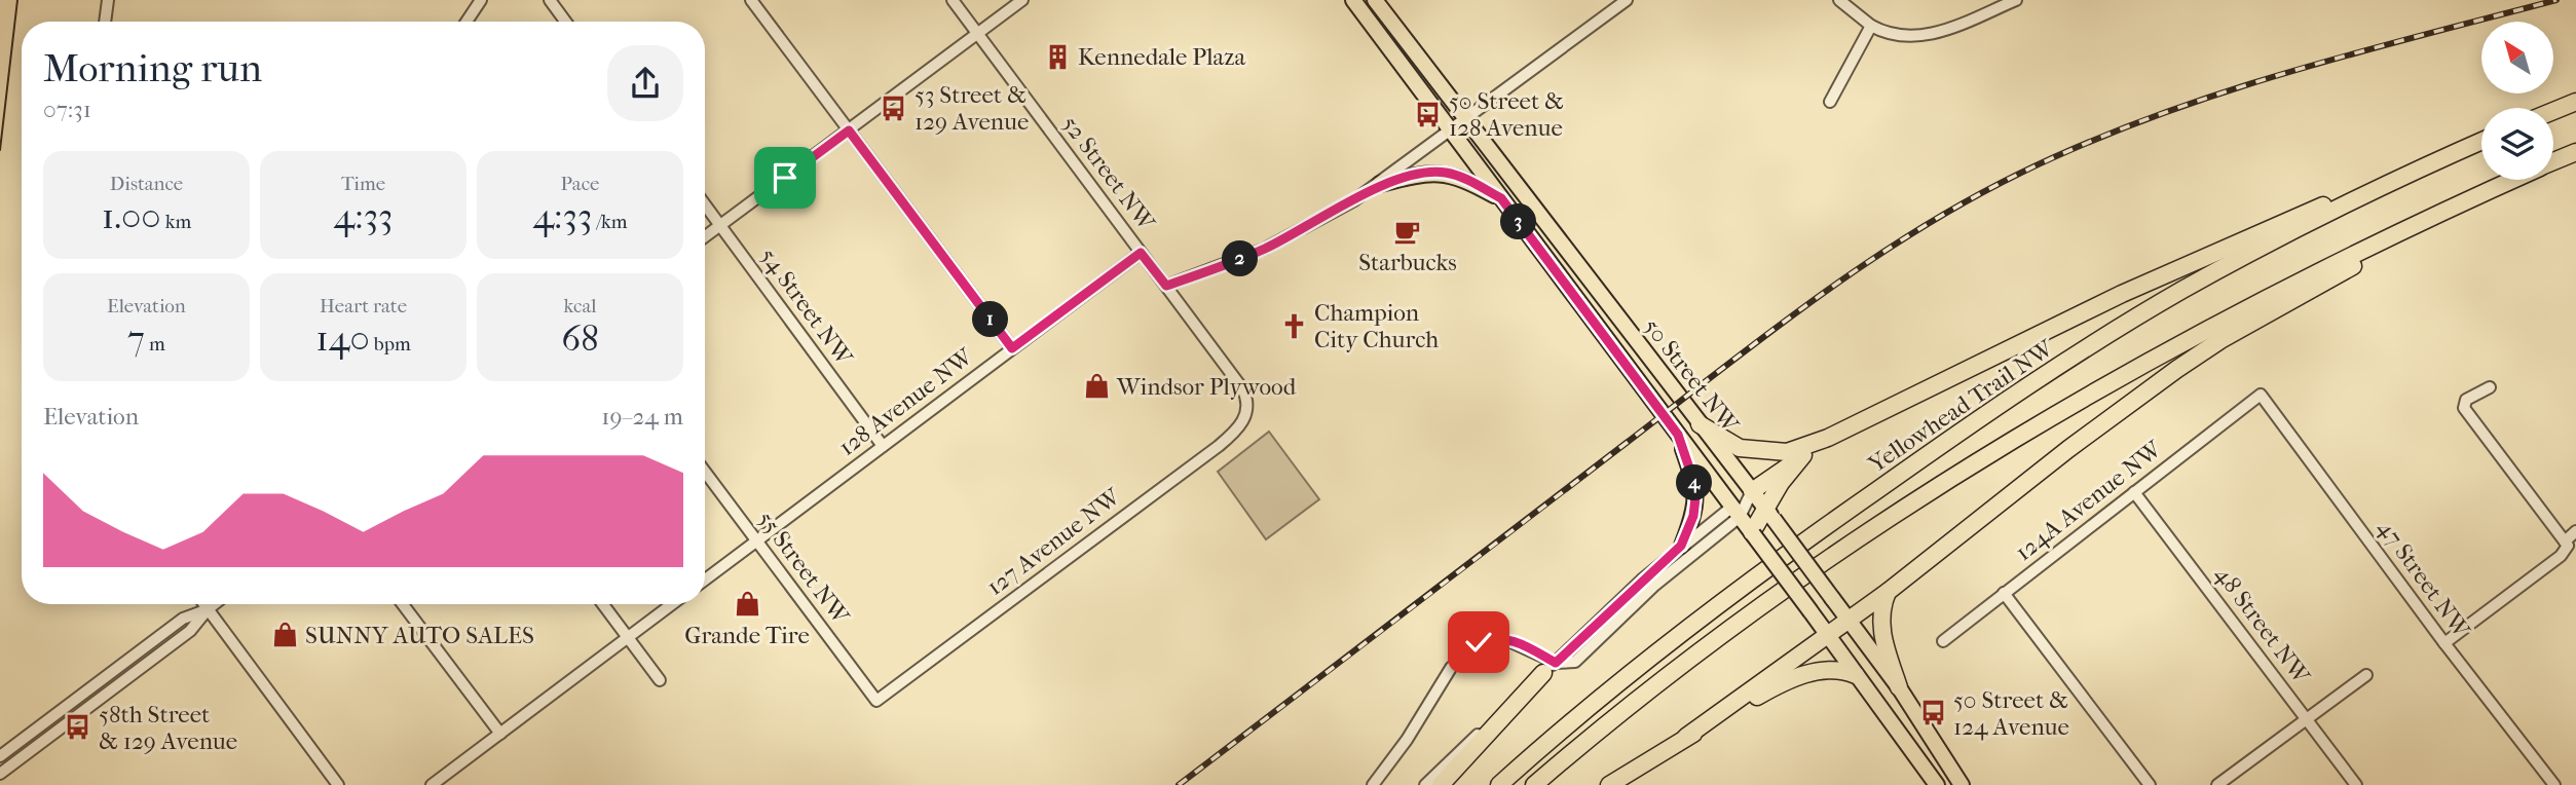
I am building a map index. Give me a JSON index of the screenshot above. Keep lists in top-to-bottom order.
{
  "streets": {
    "highway": ["Yellowhead Trail NW"],
    "main road": ["50 Street NW"],
    "street": [
      "52 Street NW",
      "54 Street NW",
      "128 Avenue NW",
      "124A Avenue NW",
      "127 Avenue NW",
      "55 Street NW",
      "47 Street NW",
      "48 Street NW"
    ]
  },
  "crossings": [
    ["52 Street NW", "128 Avenue NW"],
    ["52 Street NW", "127 Avenue NW"],
    ["54 Street NW", "128 Avenue NW"],
    ["128 Avenue NW", "55 Street NW"],
    ["124A Avenue NW", "47 Street NW"],
    ["124A Avenue NW", "48 Street NW"],
    ["127 Avenue NW", "55 Street NW"]
  ],
  "places": {
    "building": ["Kennedale Plaza"],
    "bus stop": [
      "53 Street & 129 Avenue",
      "50 Street & 128 Avenue",
      "50 Street & 124 Avenue",
      "58th Street & 129 Avenue"
    ],
    "cafe": ["Starbucks"],
    "church": ["Champion City Church"],
    "shop": ["Windsor Plywood", "Grande Tire", "SUNNY AUTO SALES"]
  },
  "north": "top left",
  "page": {
    "heading": ["Morning run", "07:31"],
    "stats": [
      ["Distance", "1.00 km"],
      ["Time", "4:33"],
      ["Pace", "4:33 /km"],
      ["Elevation", "7 m"],
      ["Heart rate", "140 bpm"],
      ["kcal", "68"]
    ],
    "pins": [
      "3",
      "2",
      "1",
      "4"
    ],
    "chart": ["Elevation", "19–24 m"]
  }
}
